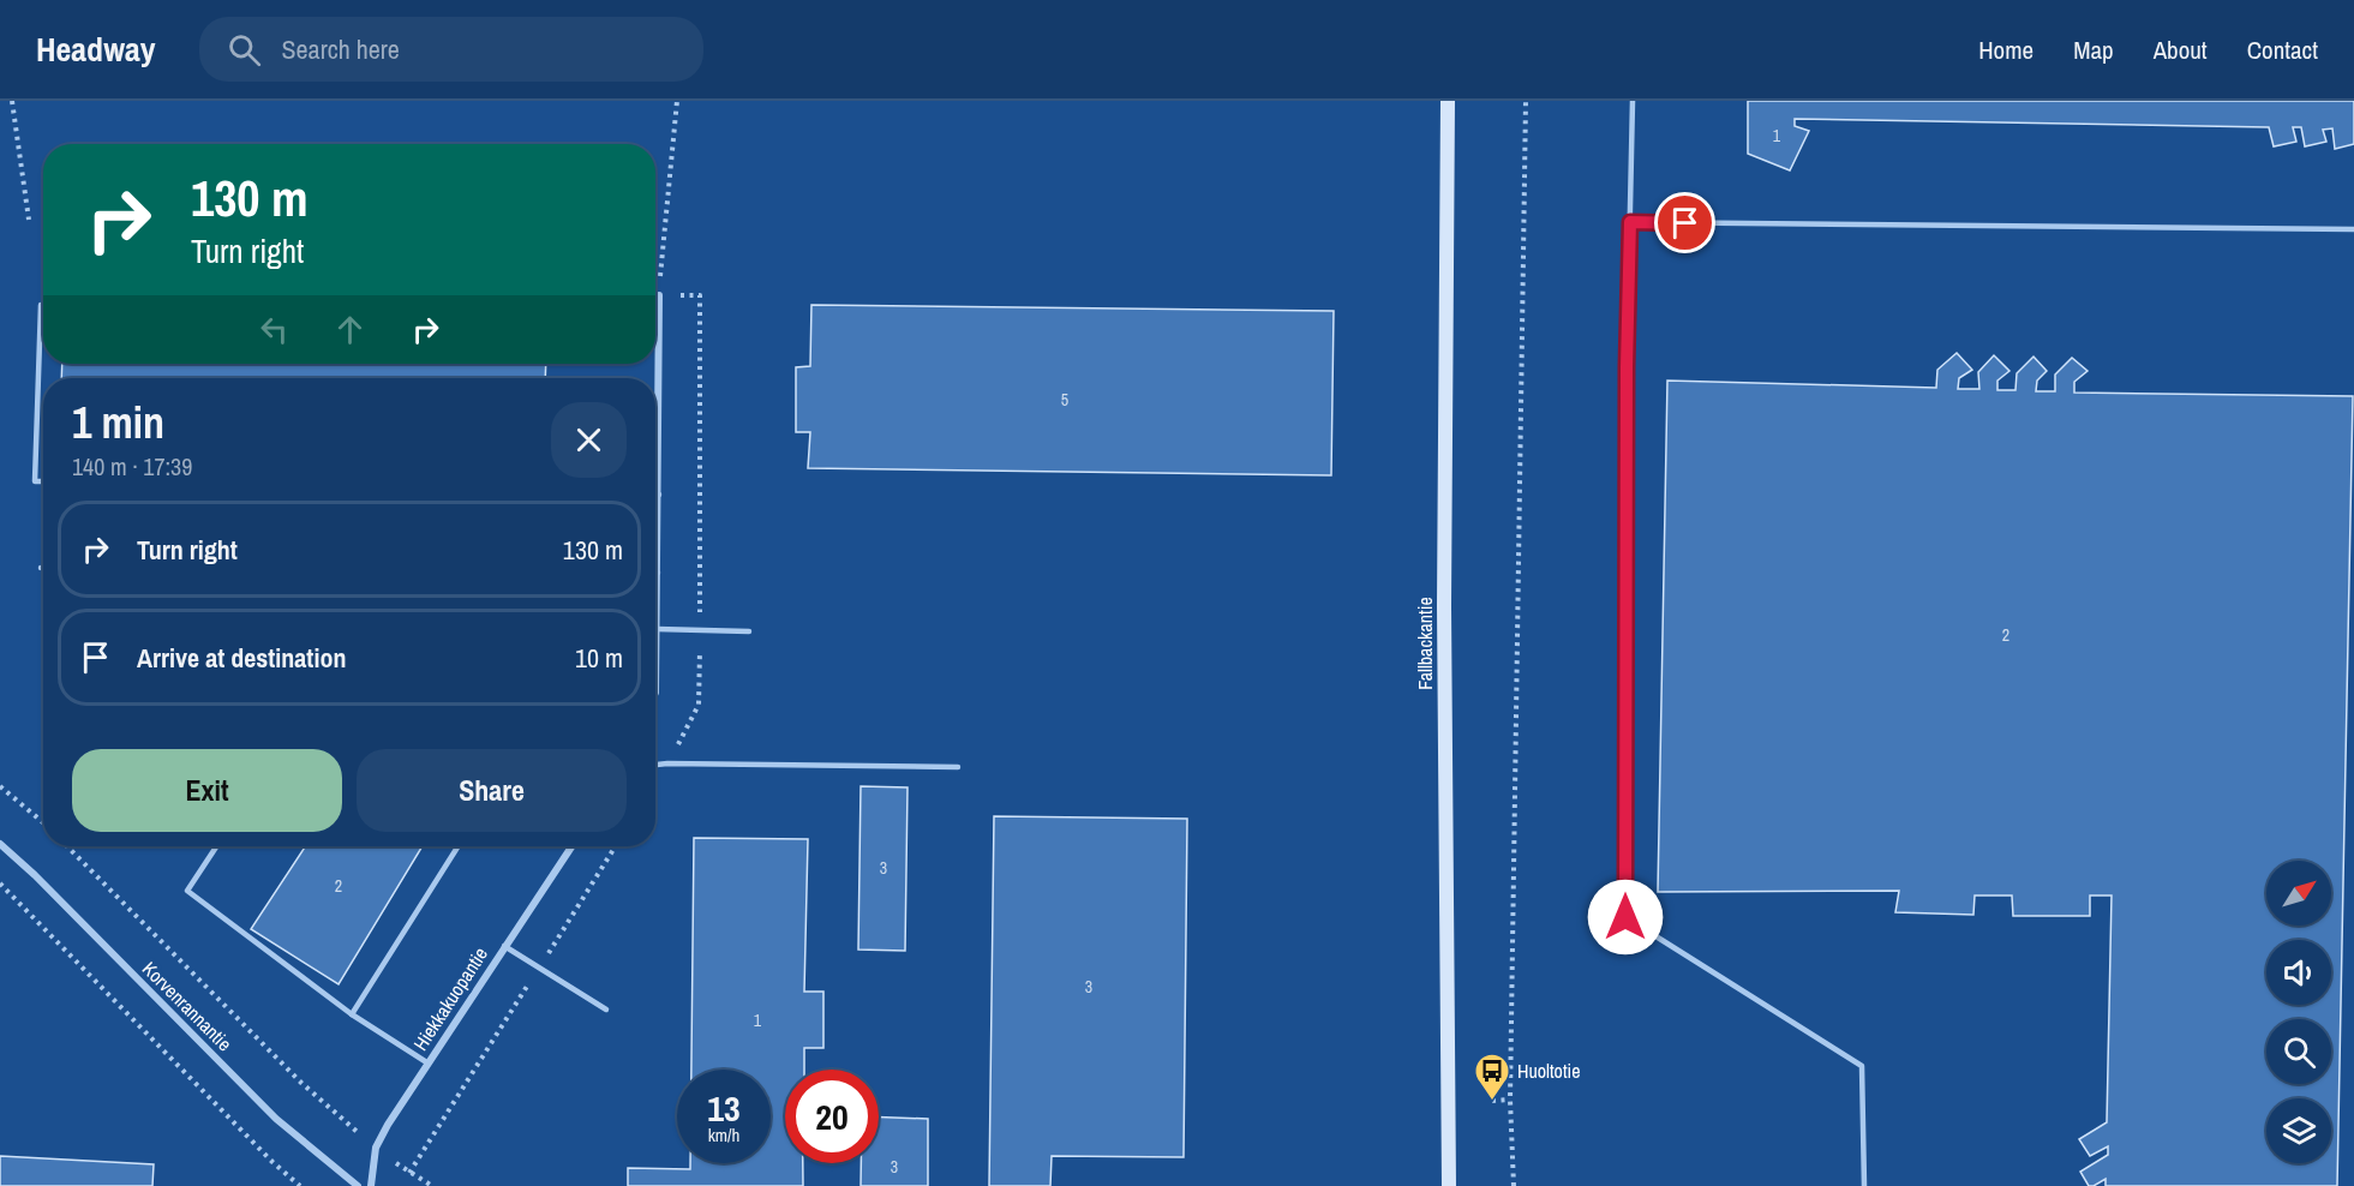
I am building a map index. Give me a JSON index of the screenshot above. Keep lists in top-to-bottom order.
{
  "streets": {
    "street": ["Fallbackantie", "Hiekkakuopantie", "Korvenrannantie"]
  },
  "places": {
    "bus stop": ["Huoltotie"]
  },
  "house_numbers": [
    "1",
    "5",
    "2",
    "3",
    "2",
    "3",
    "1",
    "3"
  ],
  "north": "top right",
  "page": {
    "header": "Headway",
    "search": "Search here",
    "nav": [
      "Home",
      "Map",
      "About",
      "Contact"
    ],
    "turn": ["130 m", "Turn right"],
    "heading": ["1 min", "140 m · 17:39"],
    "list": [
      {
        "name": "Turn right",
        "value": "130 m"
      },
      {
        "name": "Arrive at destination",
        "value": "10 m"
      }
    ],
    "buttons": ["Exit", "Share"],
    "speed": "13 km/h",
    "limit": "20"
  }
}
